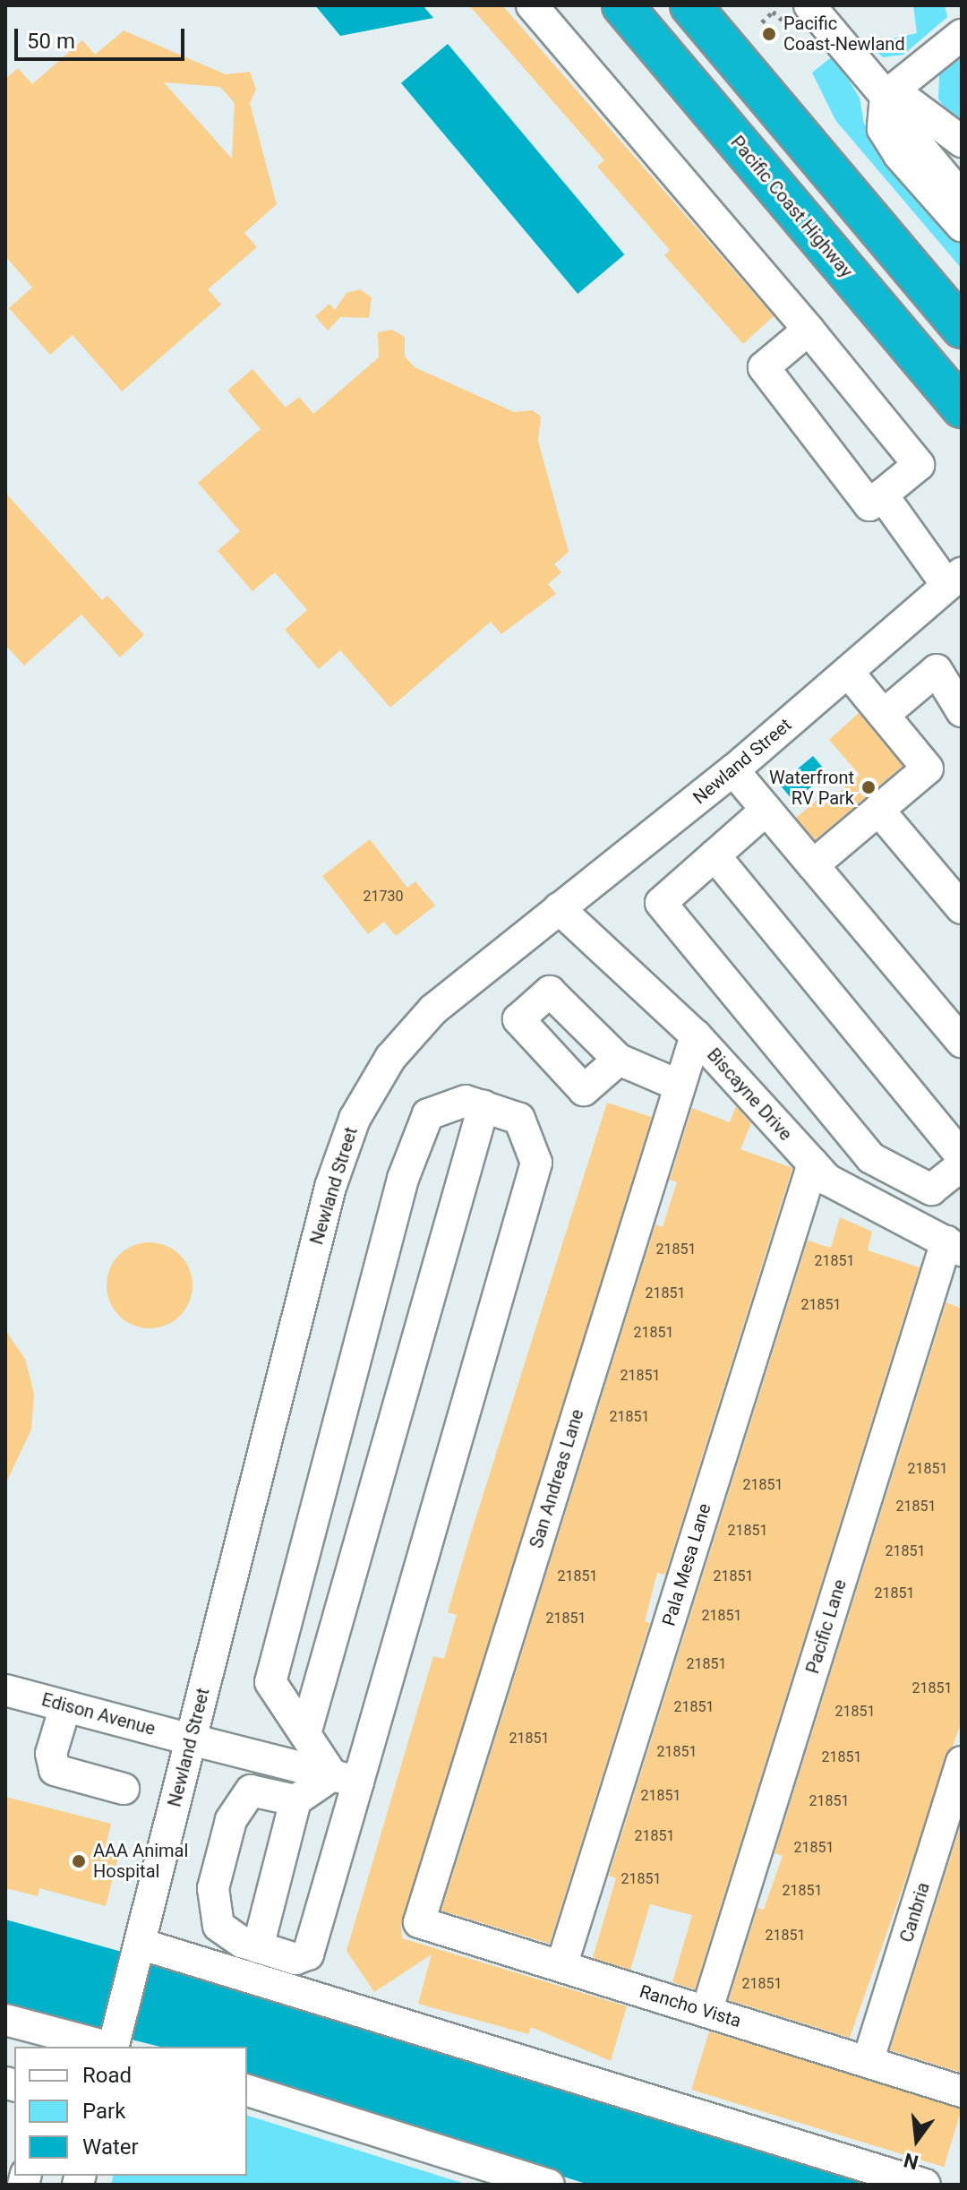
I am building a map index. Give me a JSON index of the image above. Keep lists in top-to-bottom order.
{
  "streets": {
    "highway": ["Pacific Coast Highway"],
    "street": [
      "Newland Street",
      "Biscayne Drive",
      "San Andreas Lane",
      "Pala Mesa Lane",
      "Pacific Lane",
      "Edison Avenue",
      "Canbria",
      "Rancho Vista"
    ]
  },
  "crossings": [
    ["Newland Street", "Biscayne Drive"],
    ["Newland Street", "Edison Avenue"],
    ["Biscayne Drive", "San Andreas Lane"],
    ["Biscayne Drive", "Pala Mesa Lane"],
    ["Biscayne Drive", "Pacific Lane"],
    ["San Andreas Lane", "Rancho Vista"],
    ["Pala Mesa Lane", "Rancho Vista"],
    ["Pacific Lane", "Rancho Vista"],
    ["Canbria", "Rancho Vista"]
  ],
  "places": ["Pacific Coast-Newland", "Waterfront RV Park", "AAA Animal Hospital"],
  "house_numbers": [
    "21730",
    "21851",
    "21851",
    "21851",
    "21851",
    "21851",
    "21851",
    "21851",
    "21851",
    "21851",
    "21851",
    "21851",
    "21851",
    "21851",
    "21851",
    "21851",
    "21851",
    "21851",
    "21851",
    "21851",
    "21851",
    "21851",
    "21851",
    "21851",
    "21851",
    "21851",
    "21851",
    "21851",
    "21851",
    "21851",
    "21851",
    "21851",
    "21851"
  ],
  "legend": ["Road", "Park", "Water"],
  "scale_bar": "50 m",
  "north": "bottom"
}
